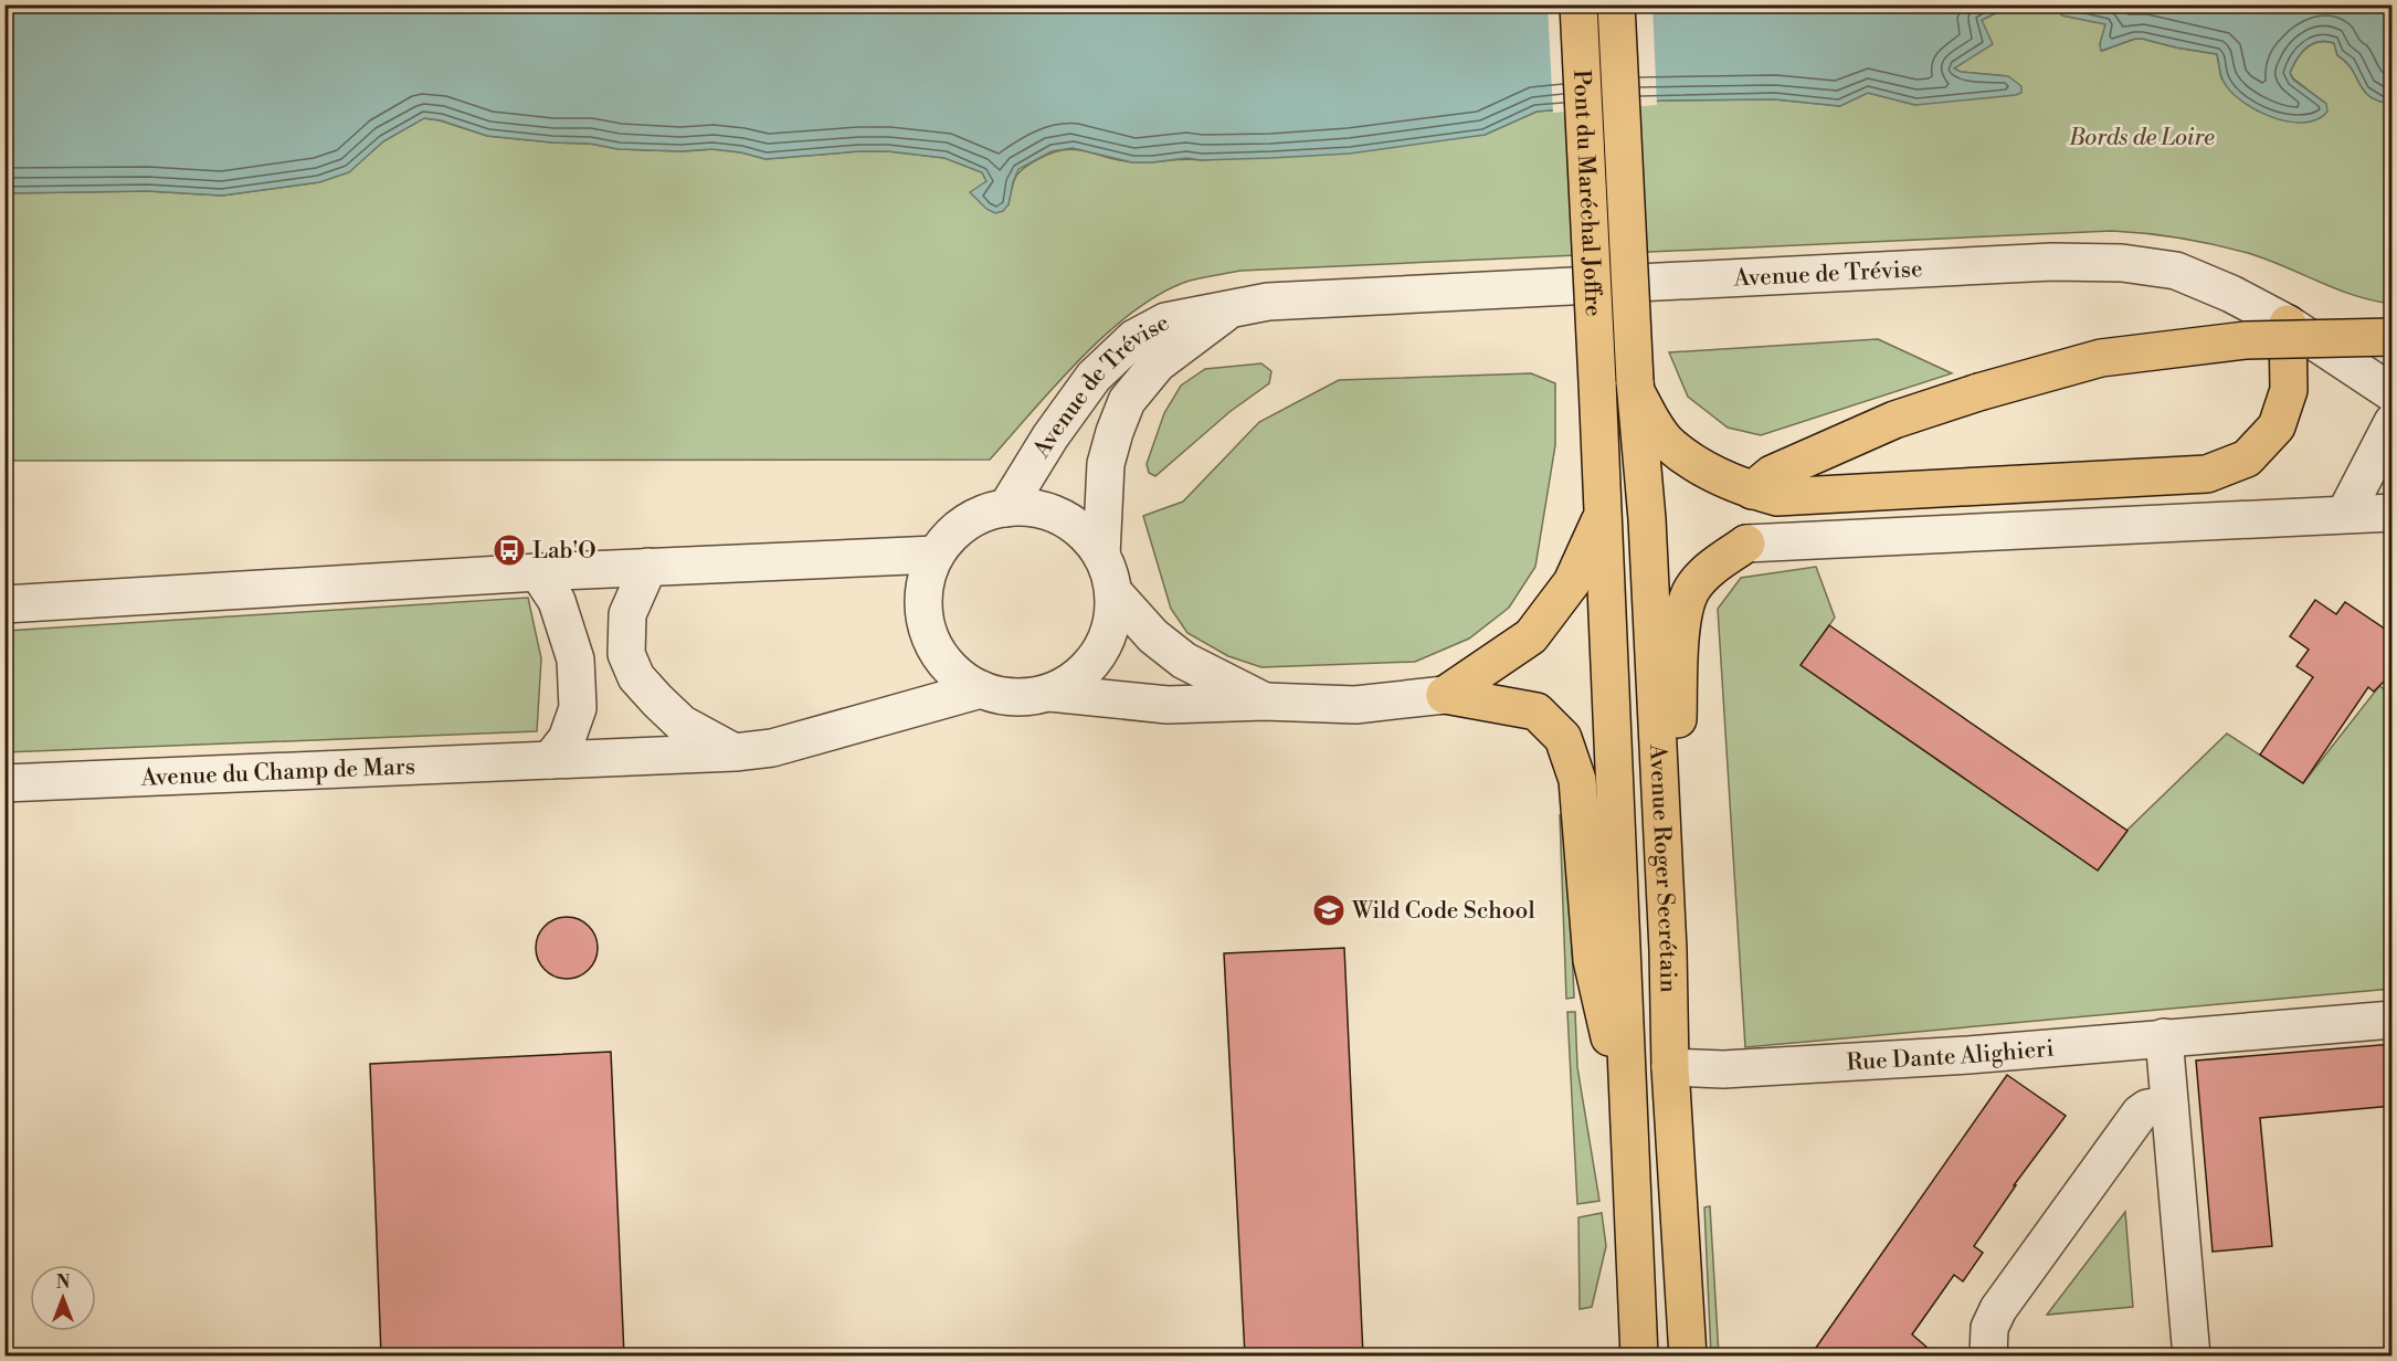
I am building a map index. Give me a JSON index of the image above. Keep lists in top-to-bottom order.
{
  "streets": {
    "main road": ["Pont du Maréchal Joffre", "Avenue Roger Secrétain"],
    "street": ["Avenue de Trévise", "Avenue du Champ de Mars", "Rue Dante Alighieri"]
  },
  "crossings": [
    ["Pont du Maréchal Joffre", "Avenue Roger Secrétain"],
    ["Avenue de Trévise", "Avenue du Champ de Mars"],
    ["Avenue Roger Secrétain", "Rue Dante Alighieri"]
  ],
  "parks": ["Bords de Loire"],
  "places": {
    "bus stop": ["Lab'O"],
    "school or university": ["Wild Code School"]
  },
  "north": "top"
}
